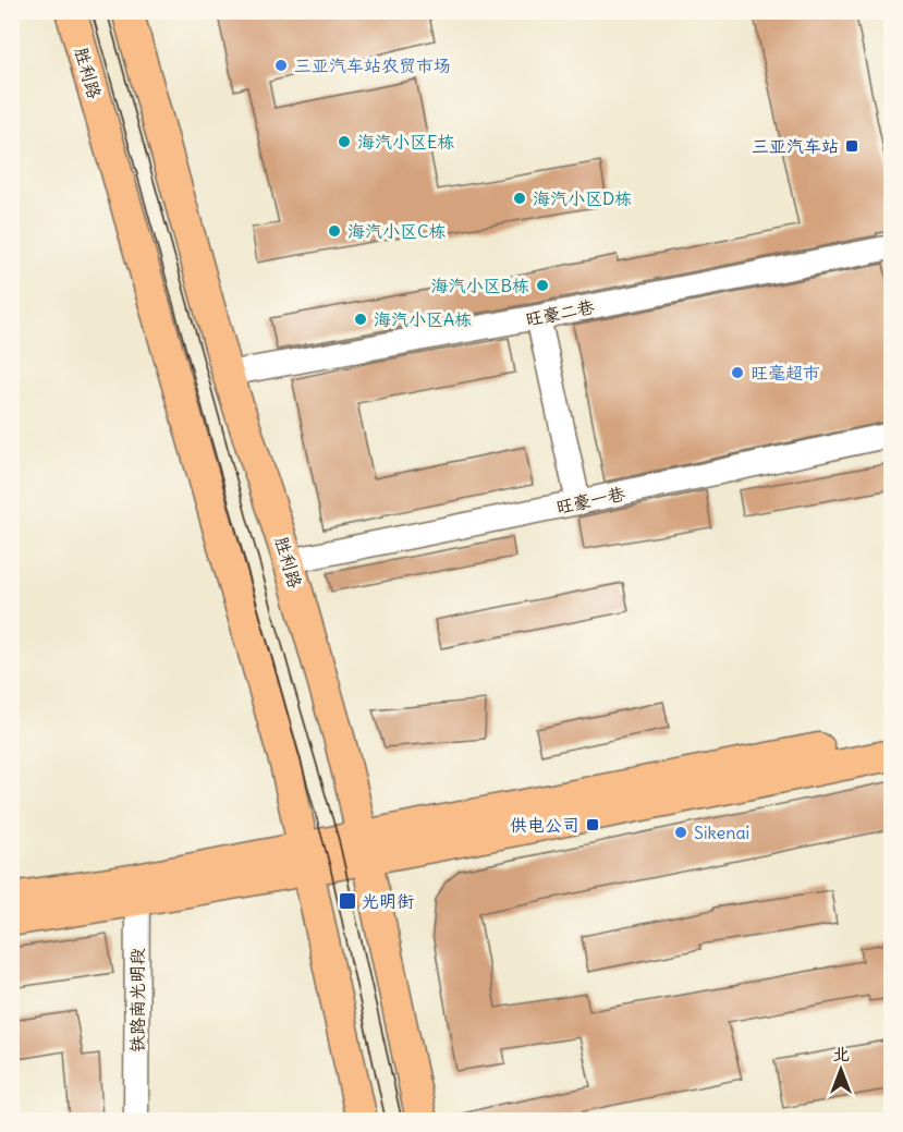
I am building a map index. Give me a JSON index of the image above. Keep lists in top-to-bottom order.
{
  "streets": {
    "main road": ["胜利路"],
    "street": ["旺豪二巷", "旺豪一巷", "铁路南光明段"]
  },
  "crossings": [
    ["胜利路", "旺豪二巷"],
    ["胜利路", "旺豪一巷"]
  ],
  "places": {
    "other": [
      "三亚汽车站农贸市场",
      "海汽小区E栋",
      "海汽小区D栋",
      "海汽小区C栋",
      "海汽小区B栋",
      "海汽小区A栋",
      "旺毫超市",
      "Sikenai"
    ],
    "transit": ["三亚汽车站", "供电公司", "光明街"]
  },
  "north": "top"
}
